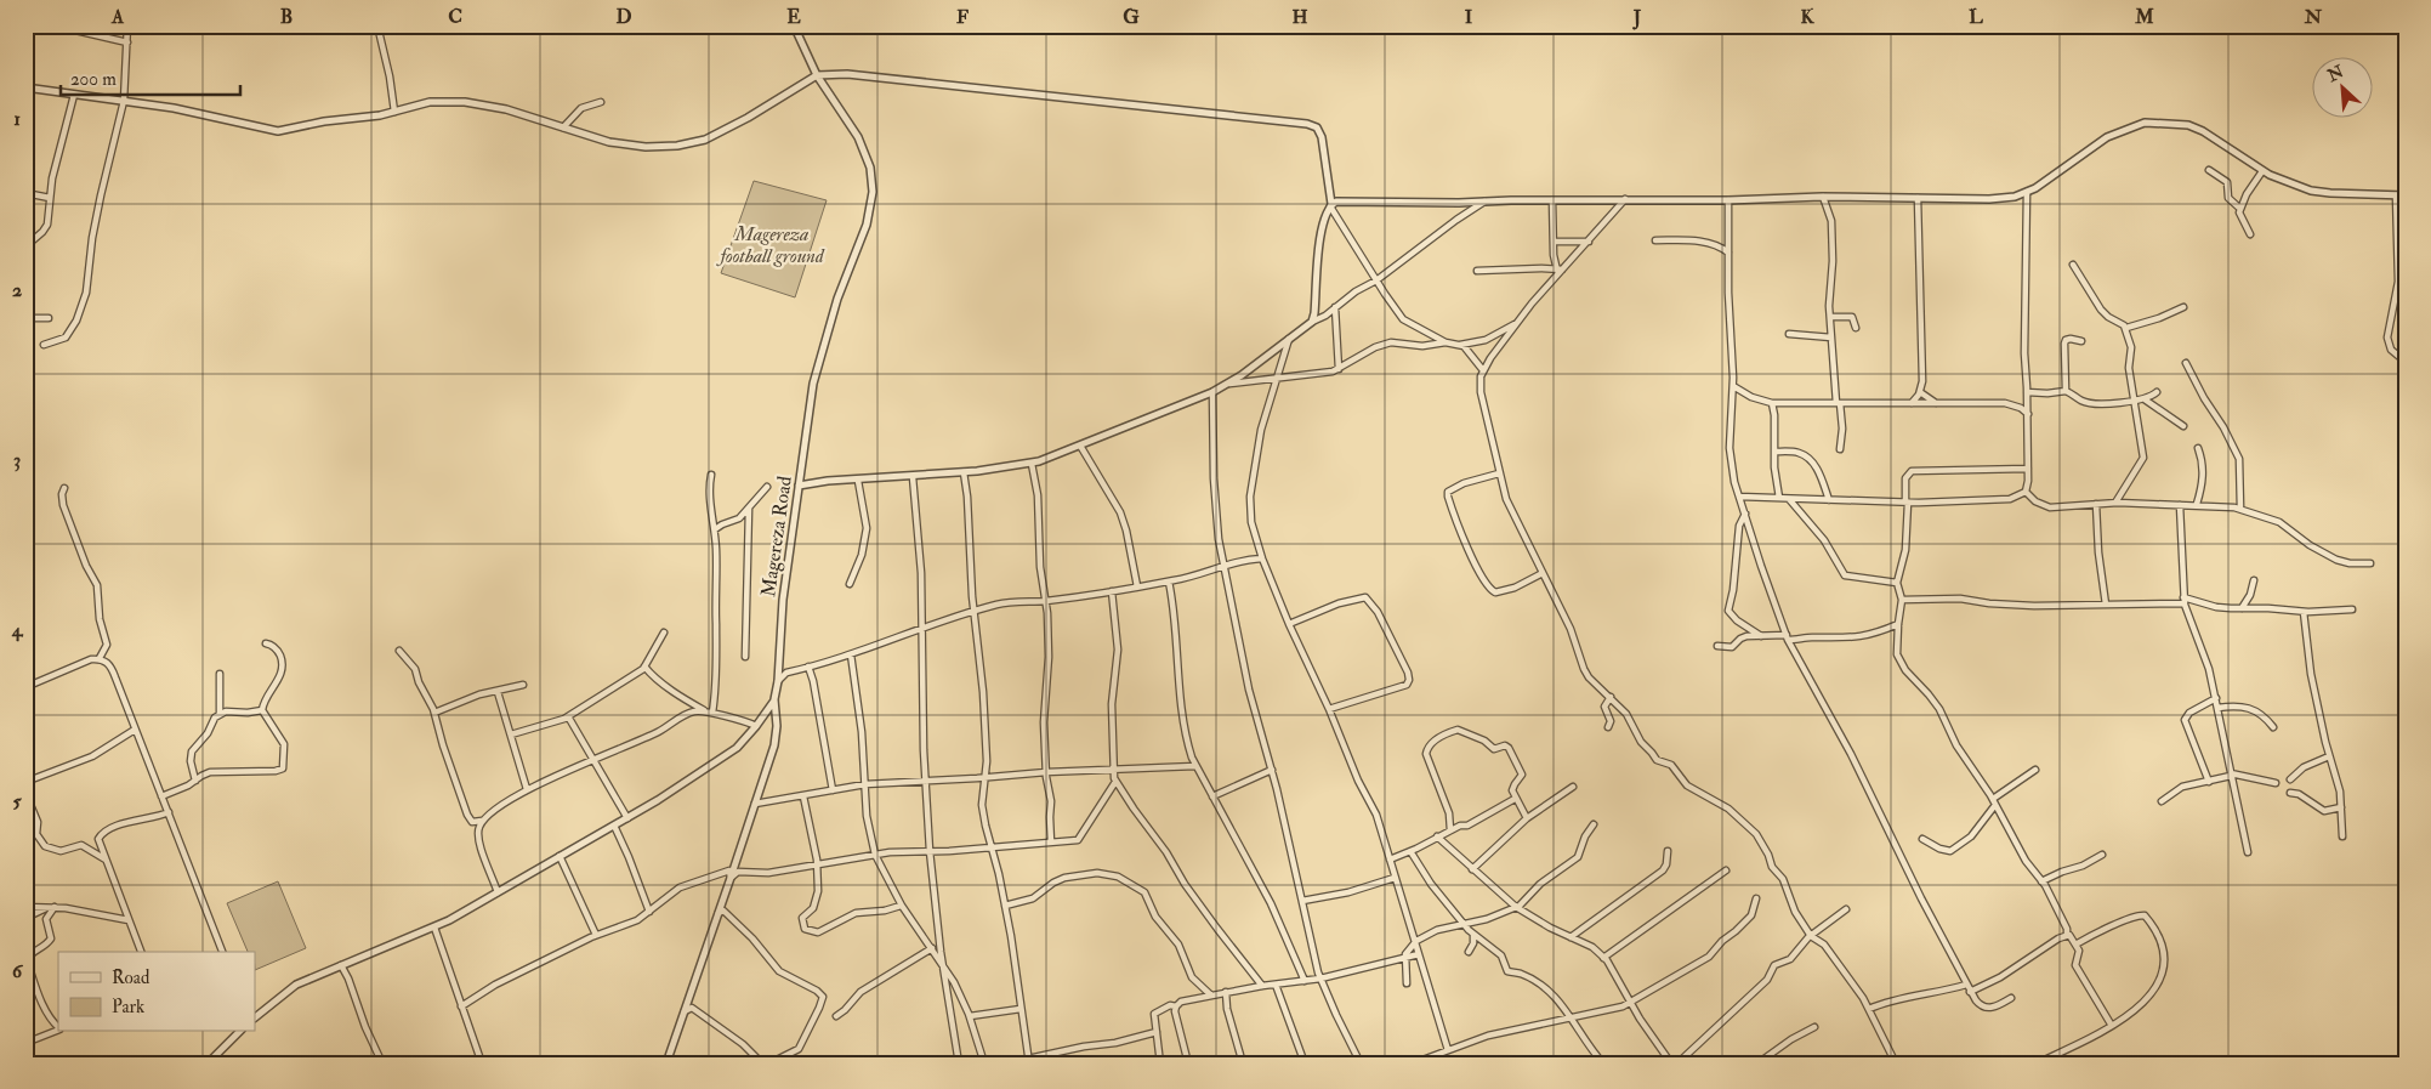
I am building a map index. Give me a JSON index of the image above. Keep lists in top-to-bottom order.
{
  "streets": {
    "street": ["Magereza Road"]
  },
  "parks": ["Magereza football ground"],
  "legend": ["Road", "Park"],
  "scale_bar": "200 m",
  "north": "top left",
  "grid": {
    "columns": [
      "A",
      "B",
      "C",
      "D",
      "E",
      "F",
      "G",
      "H",
      "I",
      "J",
      "K",
      "L",
      "M",
      "N"
    ],
    "rows": [
      "1",
      "2",
      "3",
      "4",
      "5",
      "6"
    ]
  }
}
